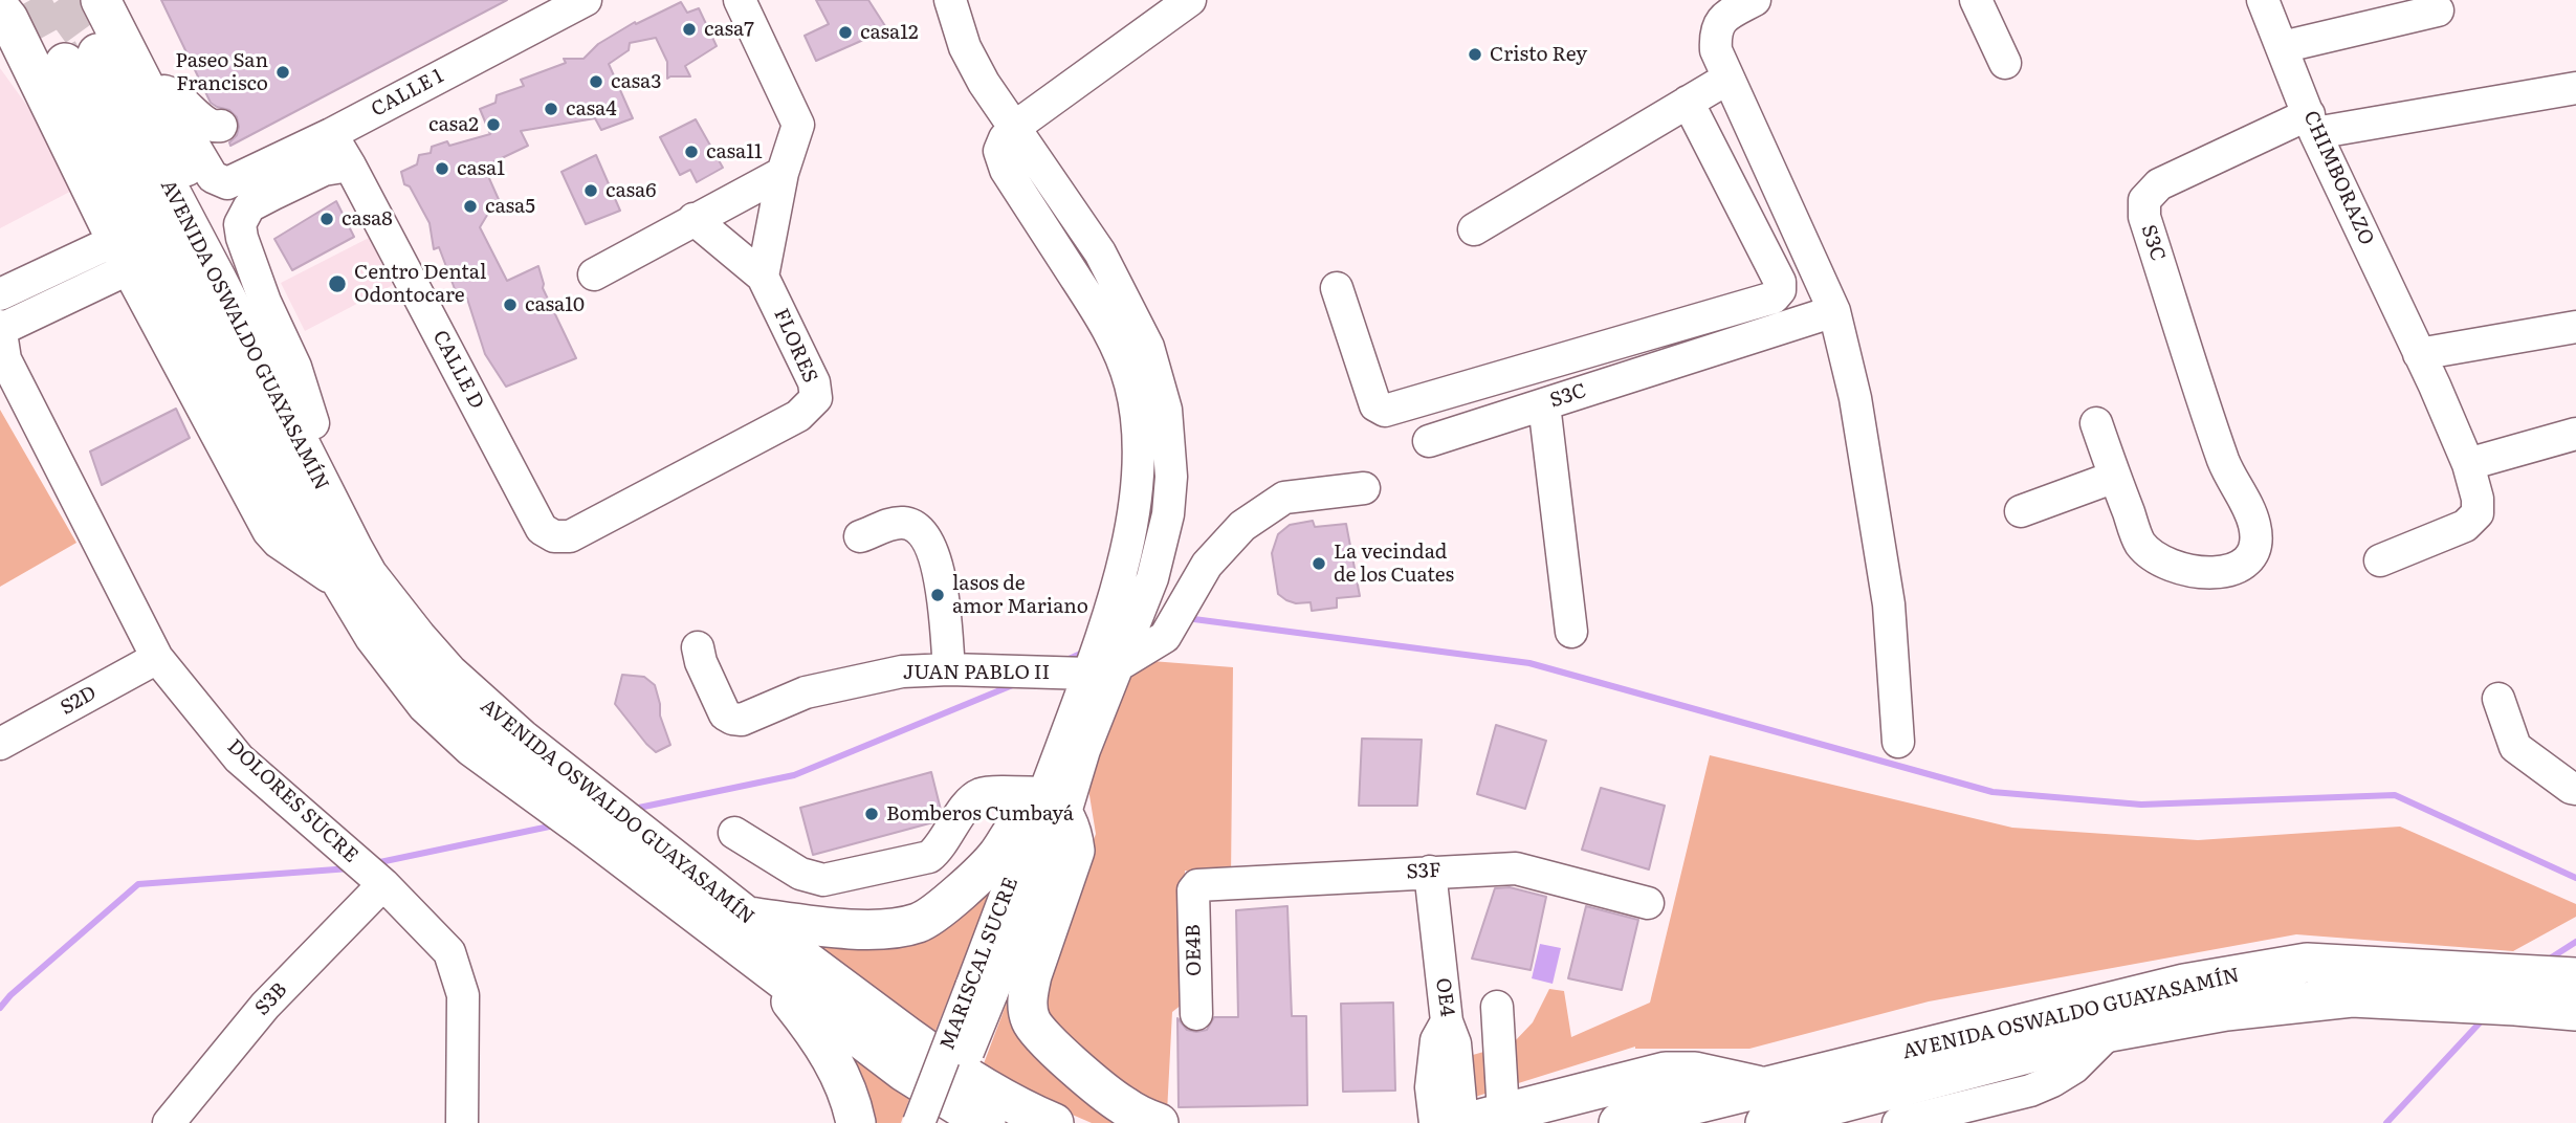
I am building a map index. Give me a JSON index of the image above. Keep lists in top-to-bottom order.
{
  "streets": {
    "main road": ["AVENIDA OSWALDO GUAYASAMÍN"],
    "street": [
      "CALLE 1",
      "CHIMBORAZO",
      "S3C",
      "FLORES",
      "CALLE D",
      "JUAN PABLO II",
      "S2D",
      "DOLORES SUCRE",
      "S3F",
      "OE4B",
      "MARISCAL SUCRE",
      "OE4",
      "S3B"
    ]
  },
  "crossings": [
    ["CALLE 1", "CALLE D"],
    ["CHIMBORAZO", "S3C"],
    ["FLORES", "CALLE D"],
    ["JUAN PABLO II", "MARISCAL SUCRE"],
    ["S2D", "DOLORES SUCRE"],
    ["DOLORES SUCRE", "S3B"],
    ["S3F", "OE4B"],
    ["S3F", "OE4"]
  ],
  "places": [
    "casa7",
    "casa12",
    "Cristo Rey",
    "Paseo San Francisco",
    "casa3",
    "casa4",
    "casa2",
    "casa11",
    "casa1",
    "casa6",
    "casa5",
    "casa8",
    "Centro Dental Odontocare",
    "casa10",
    "La vecindad de los Cuates",
    "lasos de amor Mariano",
    "Bomberos Cumbayá"
  ]
}
